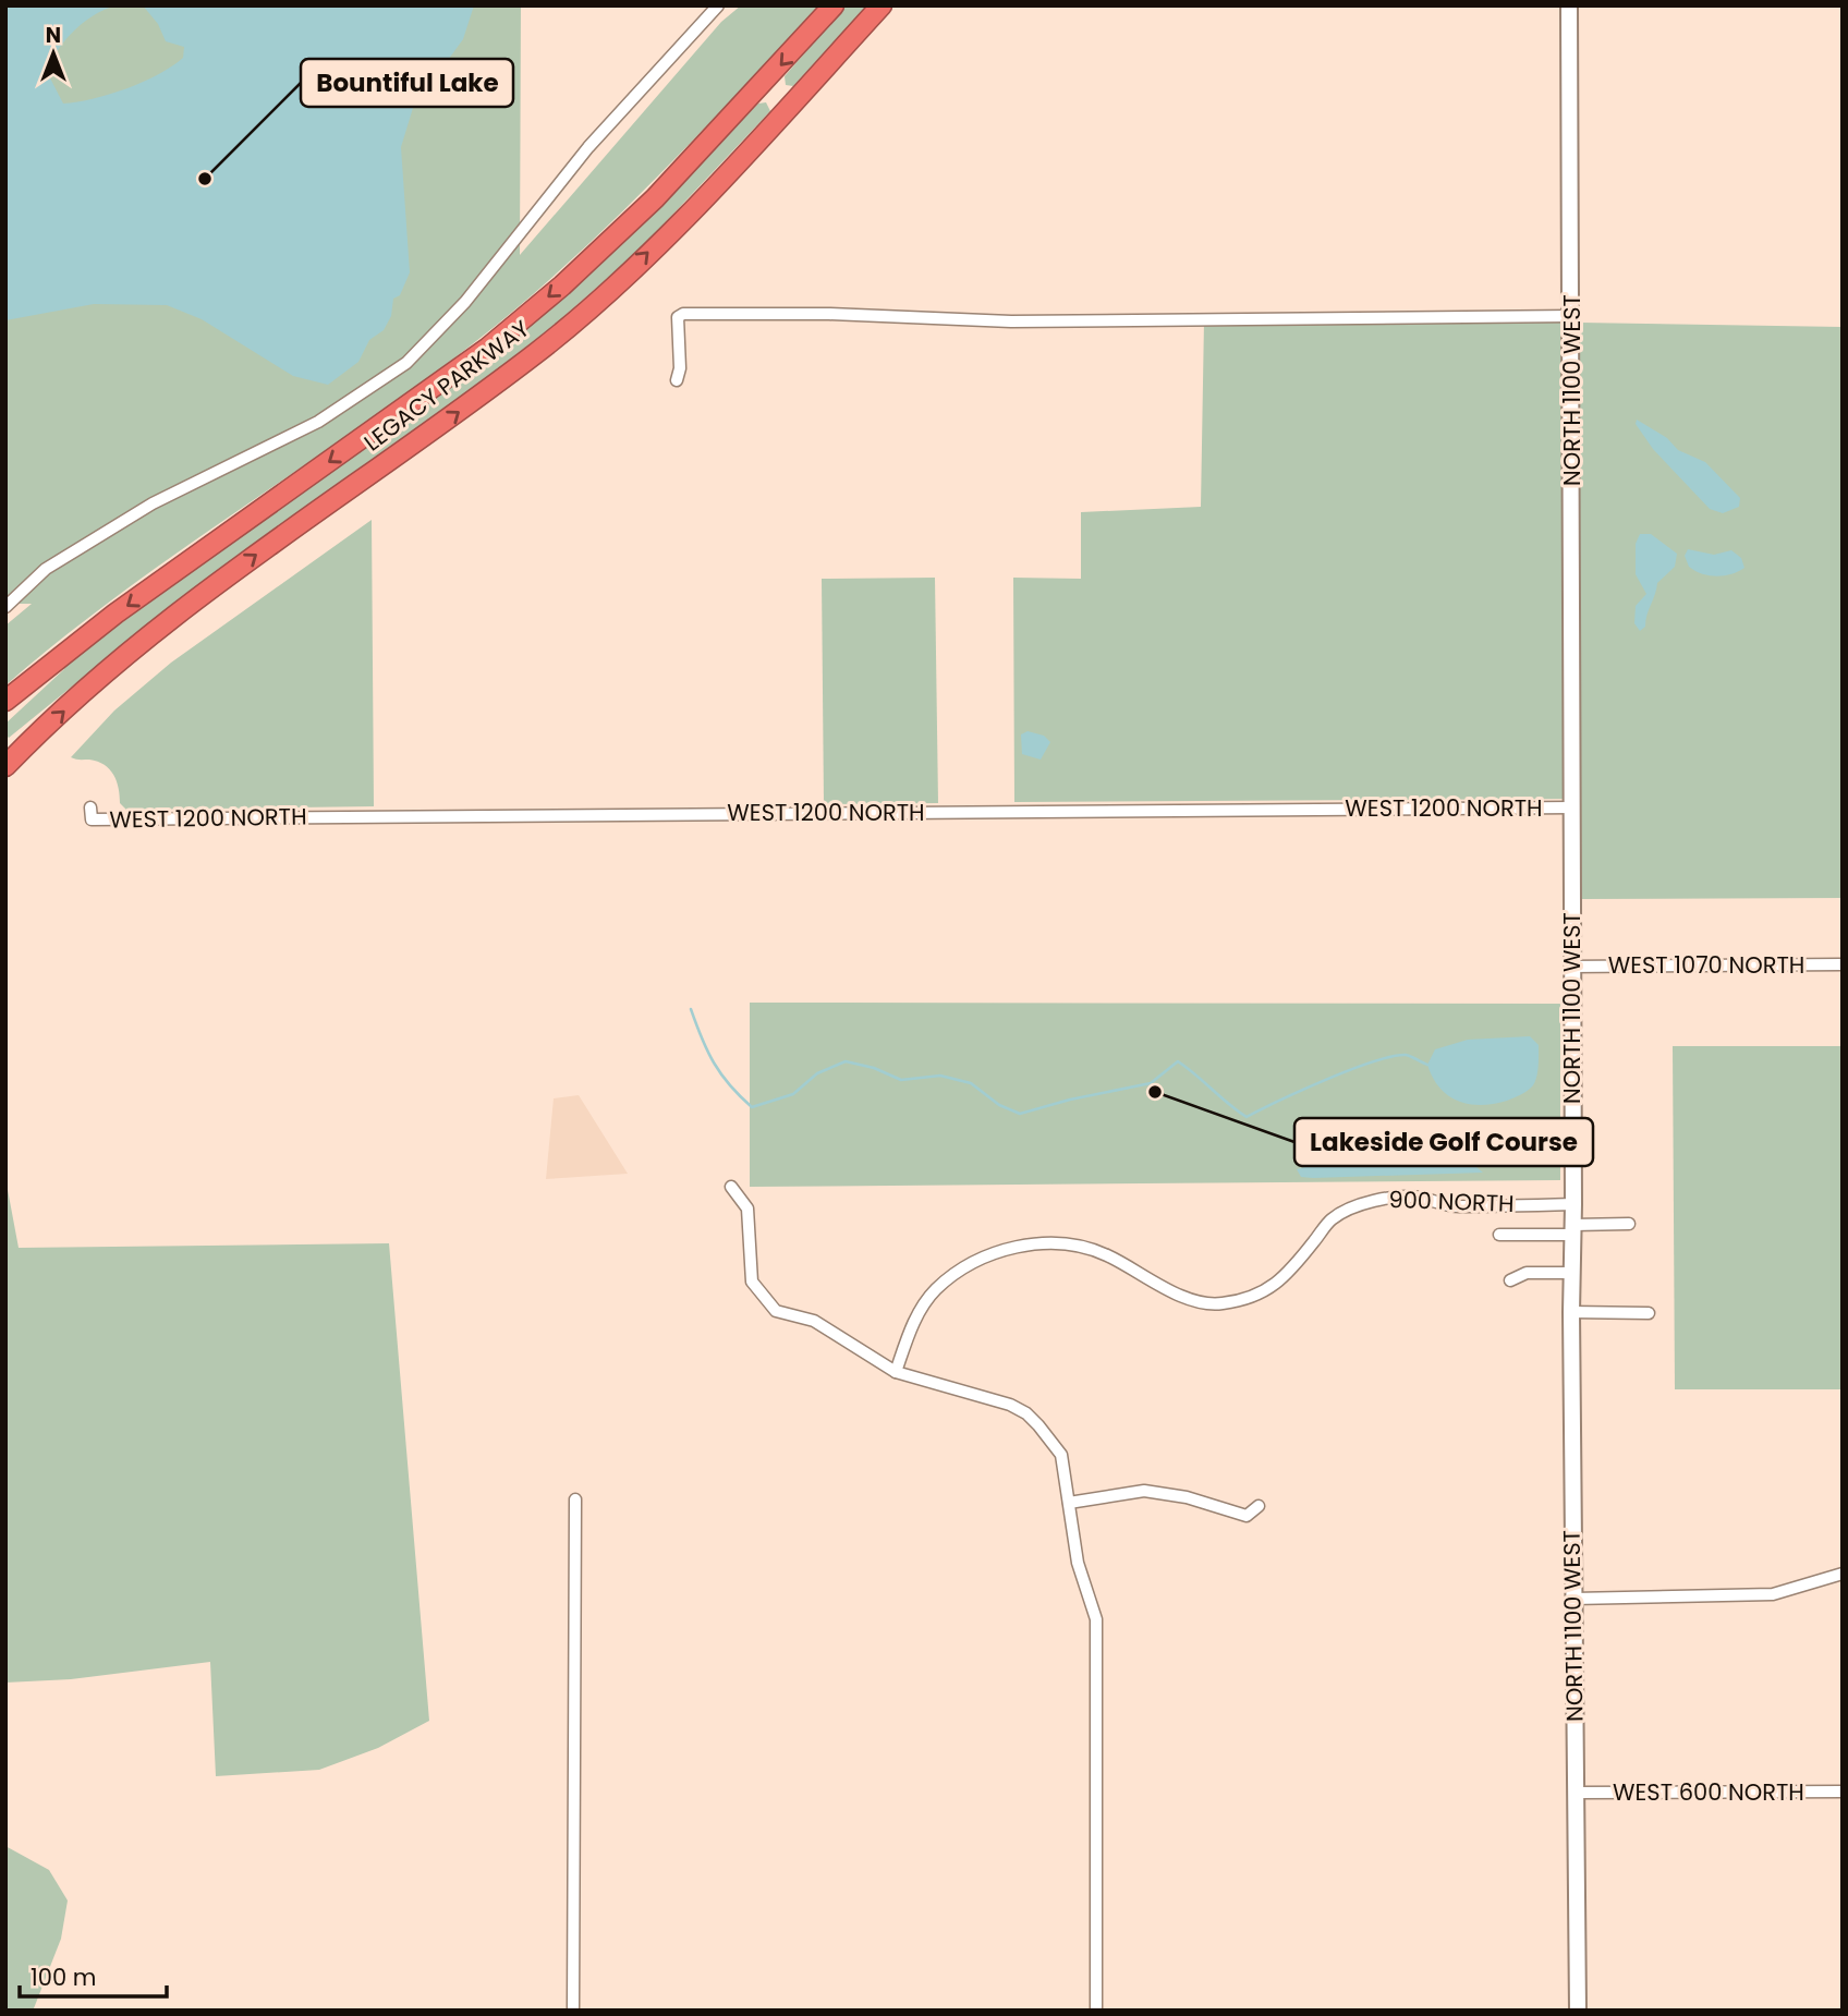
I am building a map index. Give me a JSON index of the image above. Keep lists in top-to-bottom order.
{
  "streets": {
    "highway": ["LEGACY PARKWAY"],
    "street": [
      "NORTH 1100 WEST",
      "WEST 1200 NORTH",
      "WEST 1070 NORTH",
      "900 NORTH",
      "WEST 600 NORTH"
    ]
  },
  "crossings": [
    ["NORTH 1100 WEST", "WEST 1200 NORTH"],
    ["NORTH 1100 WEST", "WEST 1070 NORTH"],
    ["NORTH 1100 WEST", "900 NORTH"],
    ["NORTH 1100 WEST", "WEST 600 NORTH"]
  ],
  "places": ["Bountiful Lake", "Lakeside Golf Course"],
  "scale_bar": "100 m",
  "north": "top"
}
